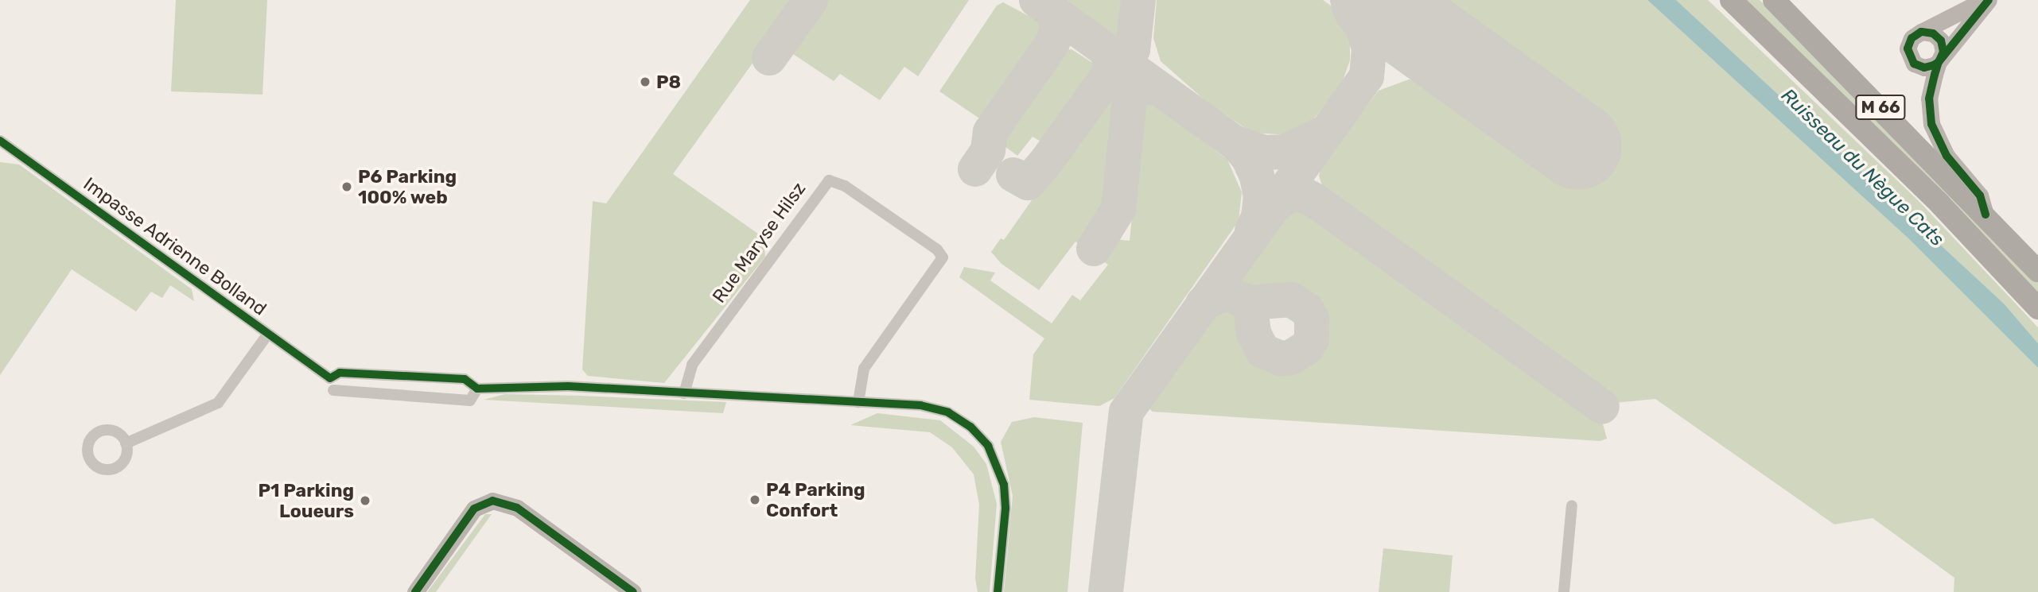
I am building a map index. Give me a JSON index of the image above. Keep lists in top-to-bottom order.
{
  "streets": {
    "highway": ["M 66"],
    "street": ["Rue Maryse Hilsz", "Impasse Adrienne Bolland"]
  },
  "water": ["Ruisseau du Nègue Cats"],
  "places": [
    "P8",
    "P6 Parking 100% web",
    "P4 Parking Confort",
    "P1 Parking Loueurs"
  ]
}
